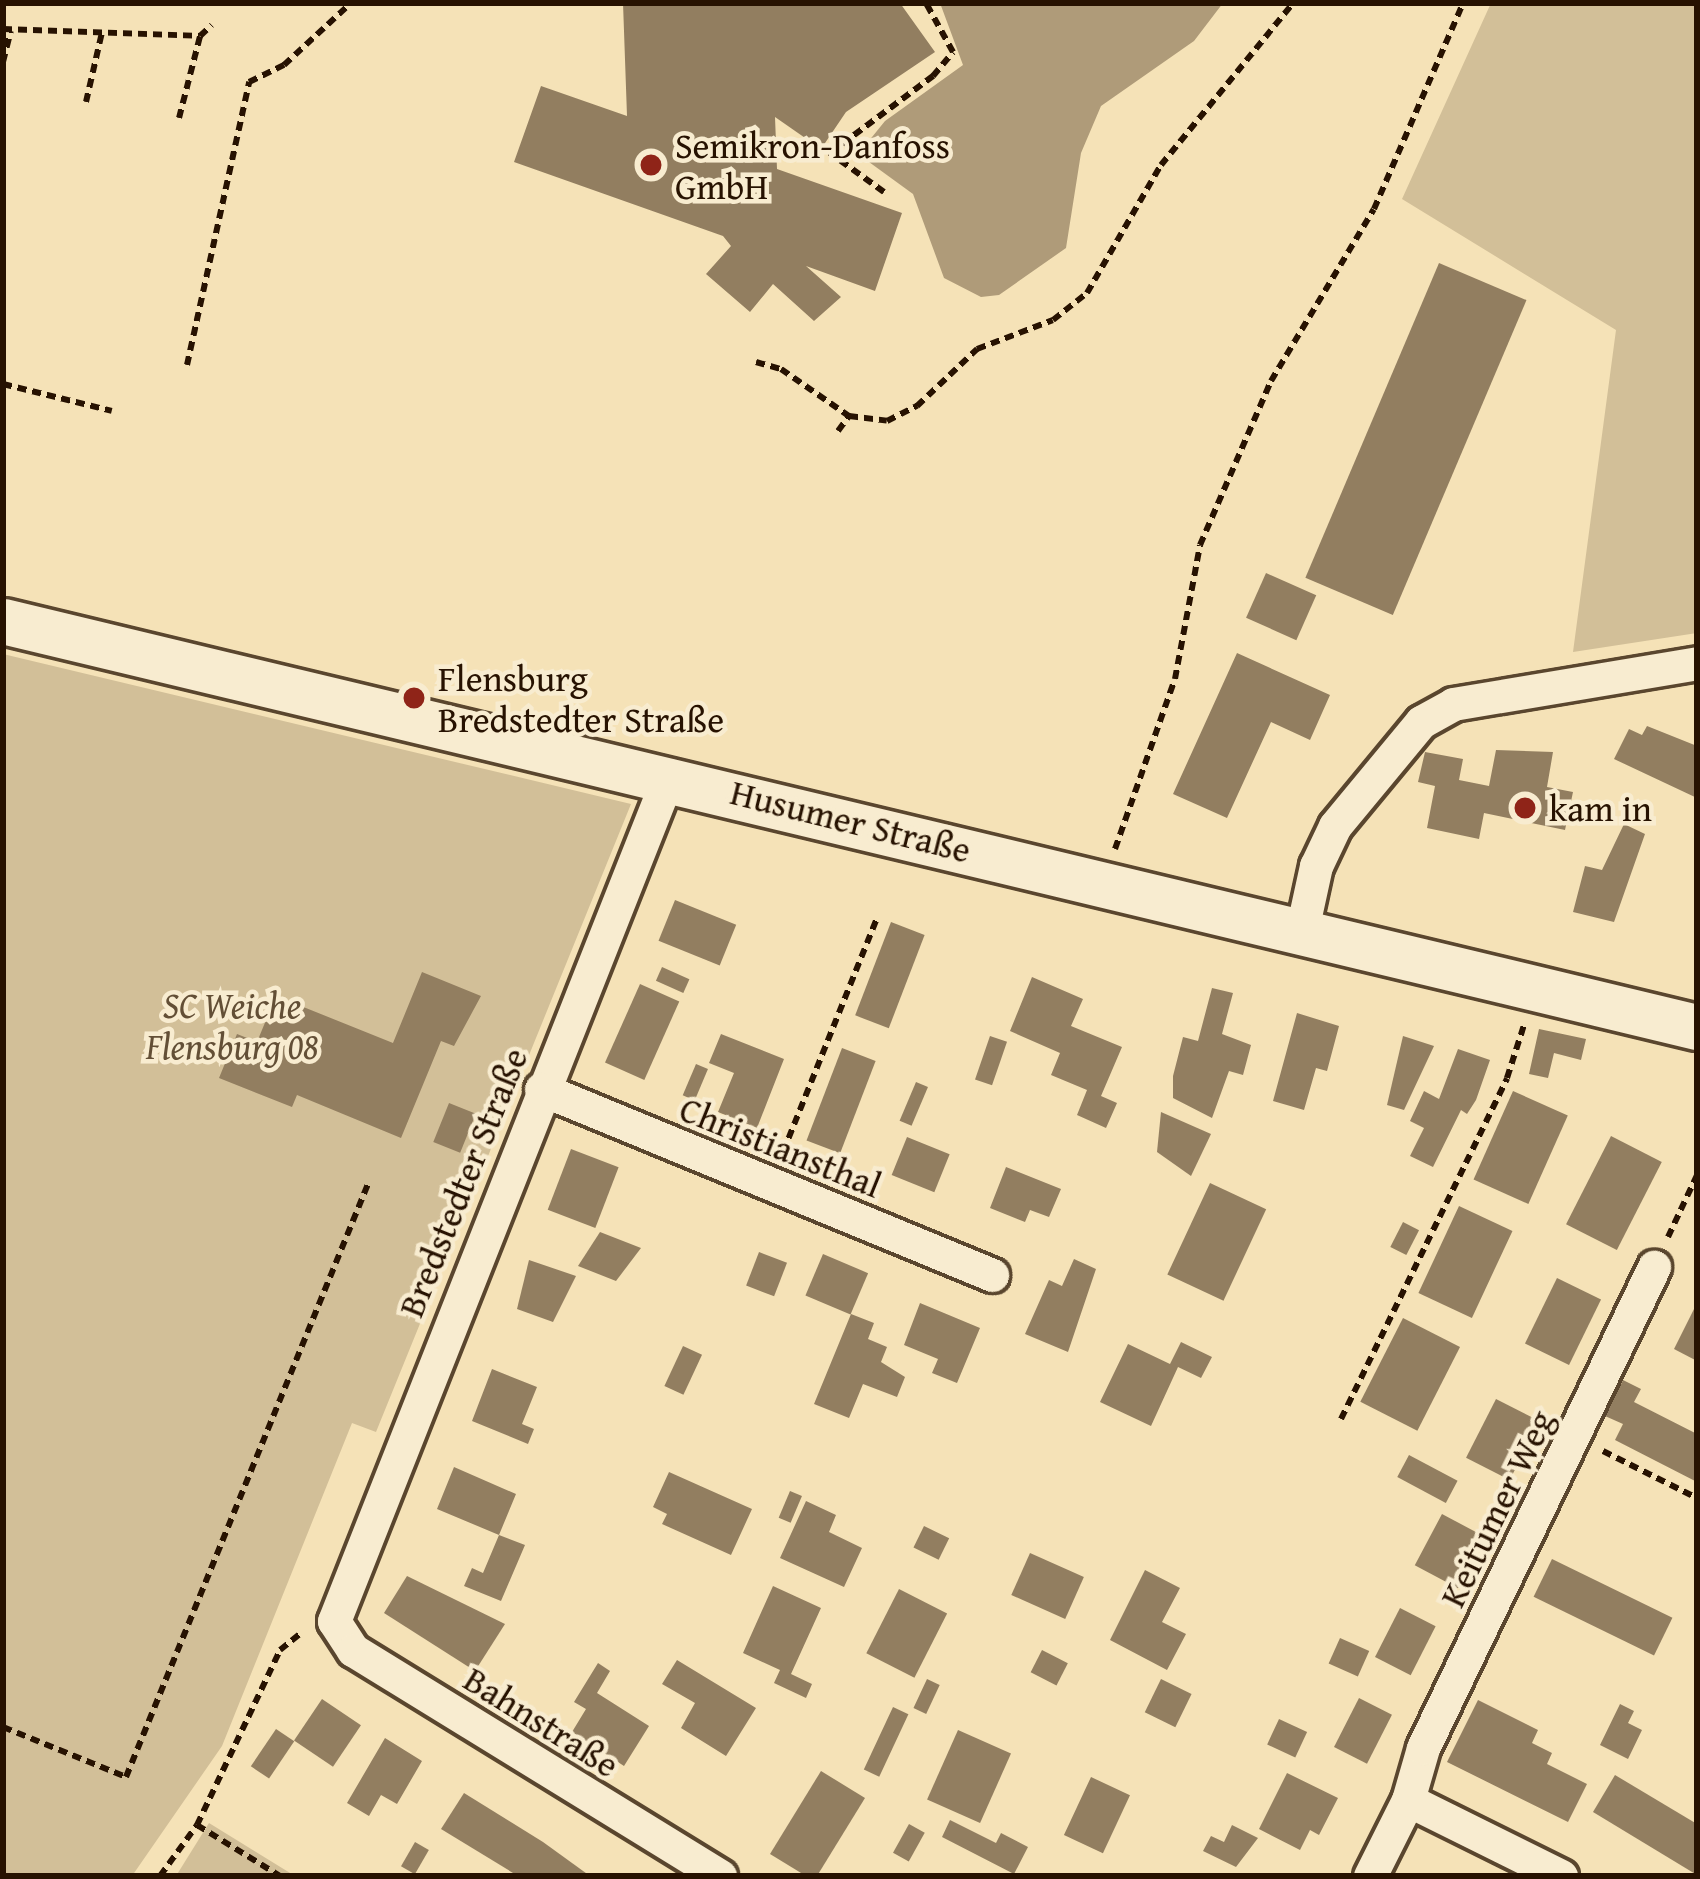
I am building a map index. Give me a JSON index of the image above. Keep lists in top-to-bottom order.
{
  "streets": {
    "main road": ["Husumer Straße"],
    "street": [
      "Christiansthal",
      "Bredstedter Straße",
      "Keitumer Weg",
      "Bahnstraße"
    ]
  },
  "crossings": [
    ["Husumer Straße", "Bredstedter Straße"],
    ["Christiansthal", "Bredstedter Straße"],
    ["Bredstedter Straße", "Bahnstraße"]
  ],
  "parks": ["SC Weiche Flensburg 08"],
  "places": ["Semikron-Danfoss GmbH", "Flensburg Bredstedter Straße", "kam in"]
}
